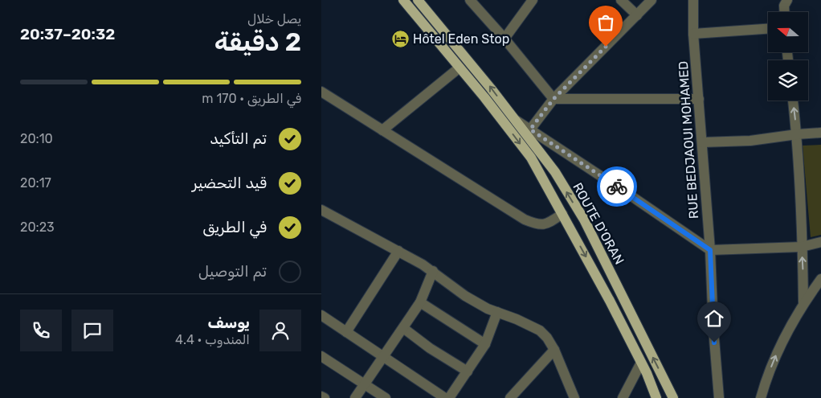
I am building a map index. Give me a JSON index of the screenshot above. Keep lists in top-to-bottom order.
{
  "streets": {
    "main road": ["ROUTE D'ORAN"],
    "street": ["RUE BEDJAOUI MOHAMED"]
  },
  "places": {
    "hotel": ["Hôtel Eden Stop"]
  },
  "north": "left",
  "page": {
    "heading": ["2 دقيقة", "يصل خلال", "20:32–20:37"],
    "panel": ["يوسف", "المندوب · 4.4"],
    "bar": "في الطريق · 170 m",
    "list": [
      ["تم التأكيد", "20:10"],
      ["قيد التحضير", "20:17"],
      ["في الطريق", "20:23"],
      "تم التوصيل"
    ]
  }
}
